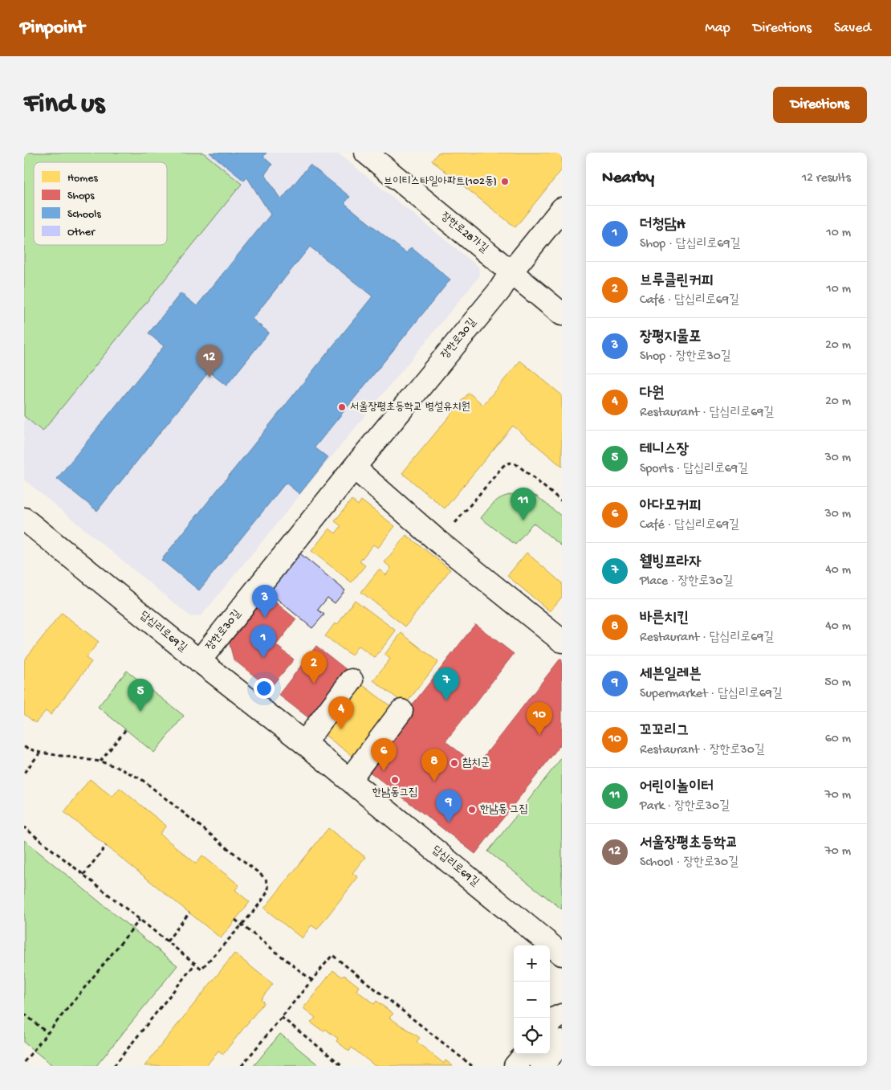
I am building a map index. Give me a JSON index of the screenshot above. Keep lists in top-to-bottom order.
{
  "streets": {
    "street": ["장한로28가길", "장한로30길", "답십리로69길"]
  },
  "crossings": [
    ["장한로28가길", "장한로30길"],
    ["장한로30길", "답십리로69길"]
  ],
  "places": [
    "브이티스타일아파트(102동)",
    "서울장평초등학교 병설유치원",
    "참치군",
    "한남동그집",
    "한남동 그집"
  ],
  "legend": [
    "Homes",
    "Shops",
    "Schools",
    "Other"
  ],
  "page": {
    "header": "Pinpoint",
    "nav": ["Map", "Directions", "Saved"],
    "buttons": "Directions",
    "title": "Find us",
    "heading": ["Nearby", "12 results"],
    "list": [
      {
        "mark": "1",
        "name": "더청담H",
        "note": "Shop · 답십리로69길",
        "value": "10 m"
      },
      {
        "mark": "2",
        "name": "브루클린커피",
        "note": "Café · 답십리로69길",
        "value": "10 m"
      },
      {
        "mark": "3",
        "name": "장평지물포",
        "note": "Shop · 장한로30길",
        "value": "20 m"
      },
      {
        "mark": "4",
        "name": "다원",
        "note": "Restaurant · 답십리로69길",
        "value": "20 m"
      },
      {
        "mark": "5",
        "name": "테니스장",
        "note": "Sports · 답십리로69길",
        "value": "30 m"
      },
      {
        "mark": "6",
        "name": "아다모커피",
        "note": "Café · 답십리로69길",
        "value": "30 m"
      },
      {
        "mark": "7",
        "name": "웰빙프라자",
        "note": "Place · 장한로30길",
        "value": "40 m"
      },
      {
        "mark": "8",
        "name": "바른치킨",
        "note": "Restaurant · 답십리로69길",
        "value": "40 m"
      },
      {
        "mark": "9",
        "name": "세븐일레븐",
        "note": "Supermarket · 답십리로69길",
        "value": "50 m"
      },
      {
        "mark": "10",
        "name": "꼬꼬리그",
        "note": "Restaurant · 장한로30길",
        "value": "60 m"
      },
      {
        "mark": "11",
        "name": "어린이놀이터",
        "note": "Park · 장한로30길",
        "value": "70 m"
      },
      {
        "mark": "12",
        "name": "서울장평초등학교",
        "note": "School · 장한로30길",
        "value": "70 m"
      }
    ],
    "pins": [
      "12",
      "11",
      "3",
      "1",
      "2",
      "7",
      "5",
      "4",
      "10",
      "6",
      "8",
      "9"
    ],
    "map_buttons": ["+", "−"]
  }
}
